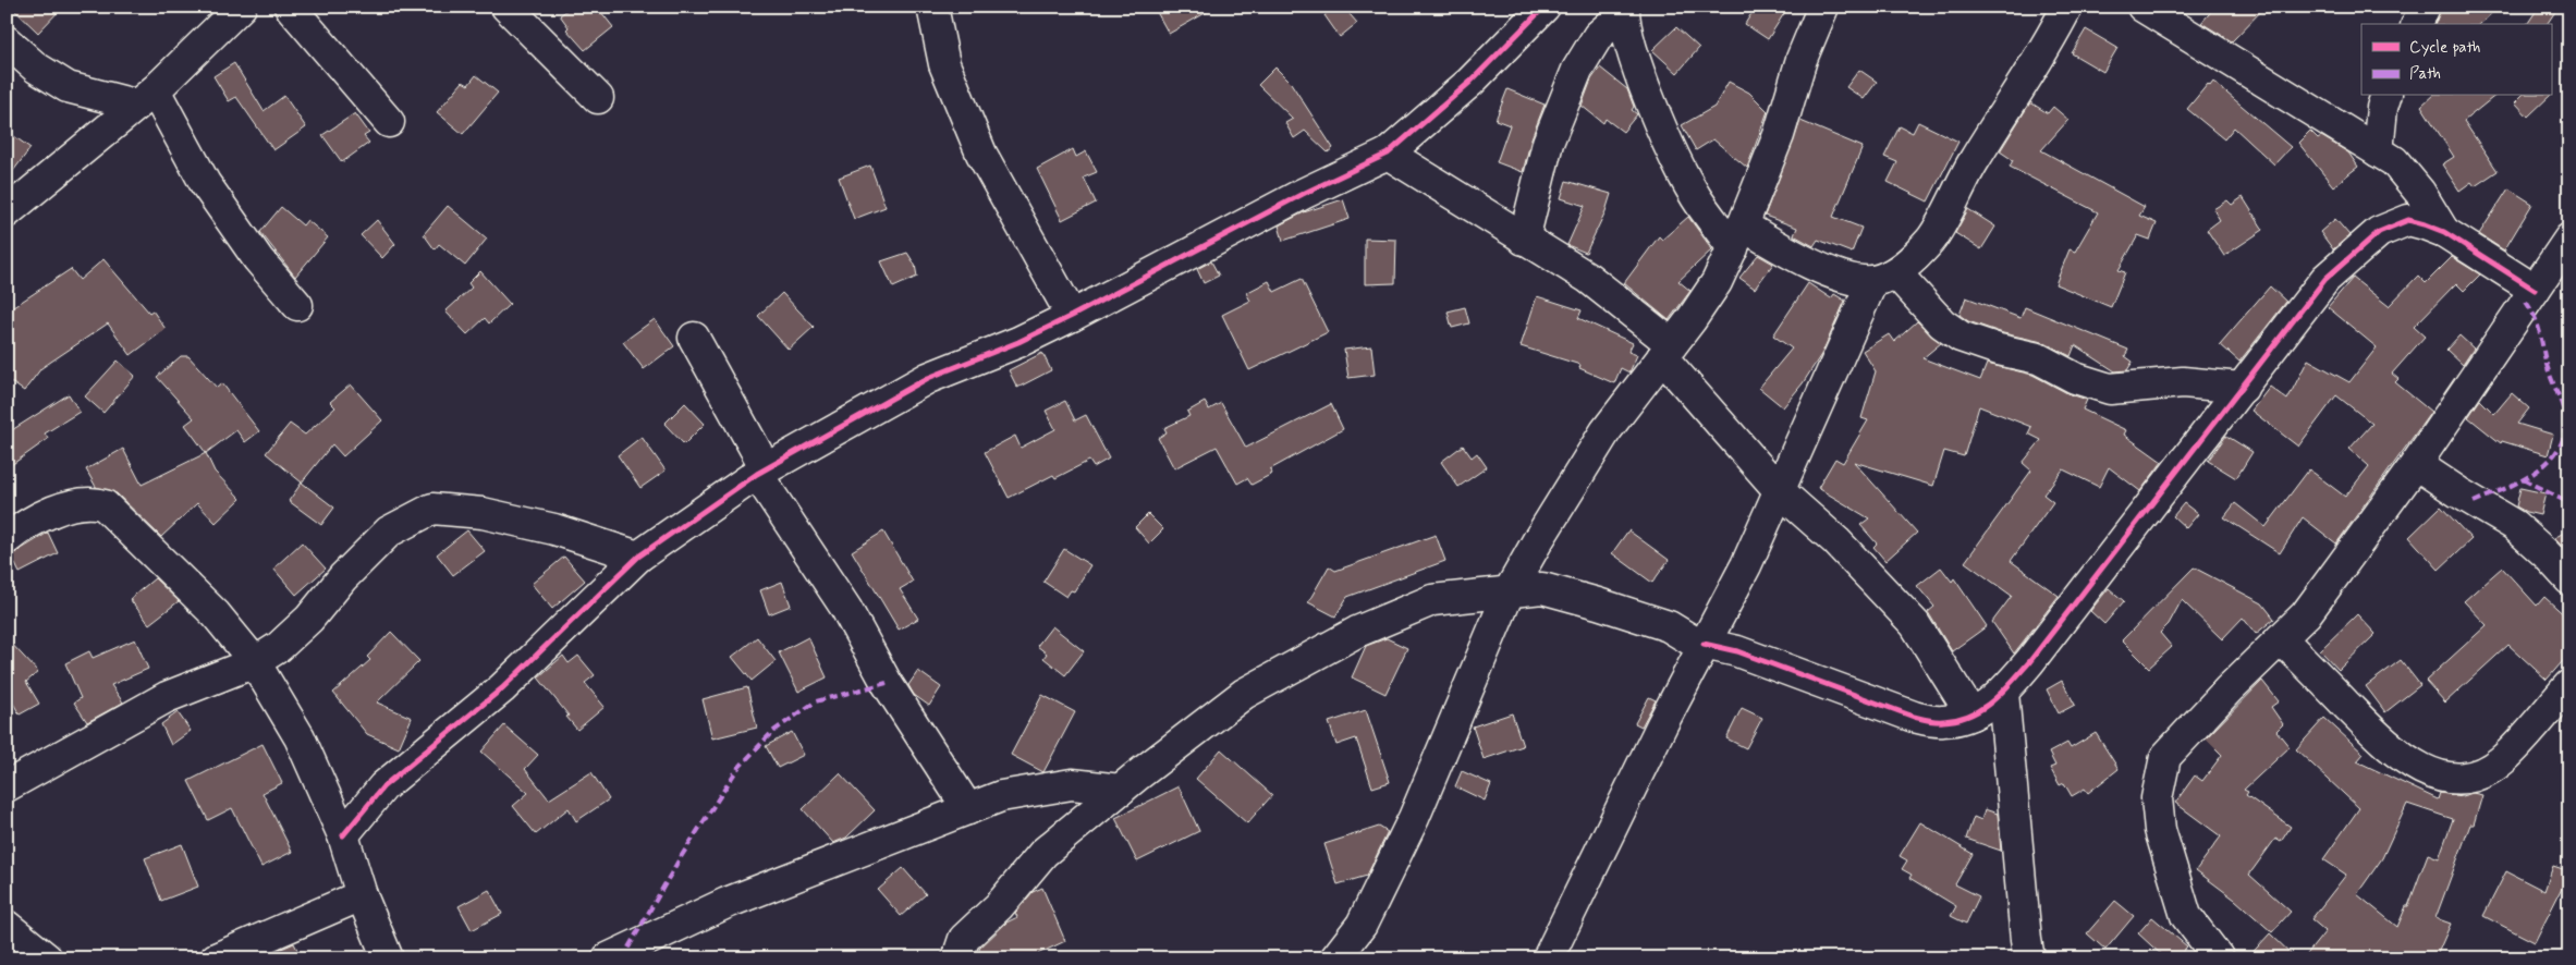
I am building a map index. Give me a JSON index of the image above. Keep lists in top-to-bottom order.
{
  "legend": ["Cycle path", "Path"]
}
